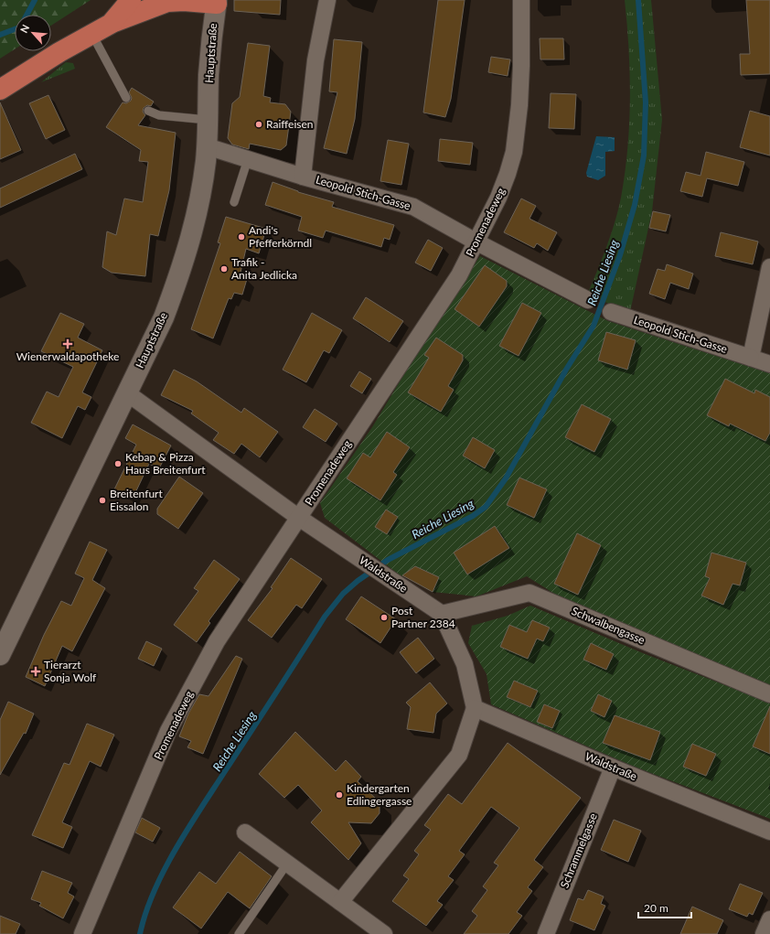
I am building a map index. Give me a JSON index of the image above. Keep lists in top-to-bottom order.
{
  "streets": {
    "main road": ["Hauptstraße"],
    "street": [
      "Leopold Stich-Gasse",
      "Promenadeweg",
      "Waldstraße",
      "Schwalbengasse",
      "Schrammelgasse"
    ]
  },
  "crossings": [
    ["Hauptstraße", "Leopold Stich-Gasse"],
    ["Hauptstraße", "Waldstraße"],
    ["Leopold Stich-Gasse", "Promenadeweg"],
    ["Promenadeweg", "Waldstraße"],
    ["Waldstraße", "Schwalbengasse"],
    ["Waldstraße", "Schrammelgasse"]
  ],
  "water": ["Reiche Liesing"],
  "places": {
    "other": [
      "Raiffeisen",
      "Andi's Pfefferkörndl",
      "Trafik - Anita Jedlicka",
      "Kebap & Pizza Haus Breitenfurt",
      "Breitenfurt Eissalon",
      "Post Partner 2384",
      "Kindergarten Edlingergasse"
    ],
    "health": ["Wienerwaldapotheke", "Tierarzt Sonja Wolf"]
  },
  "scale_bar": "20 m",
  "north": "top left"
}
